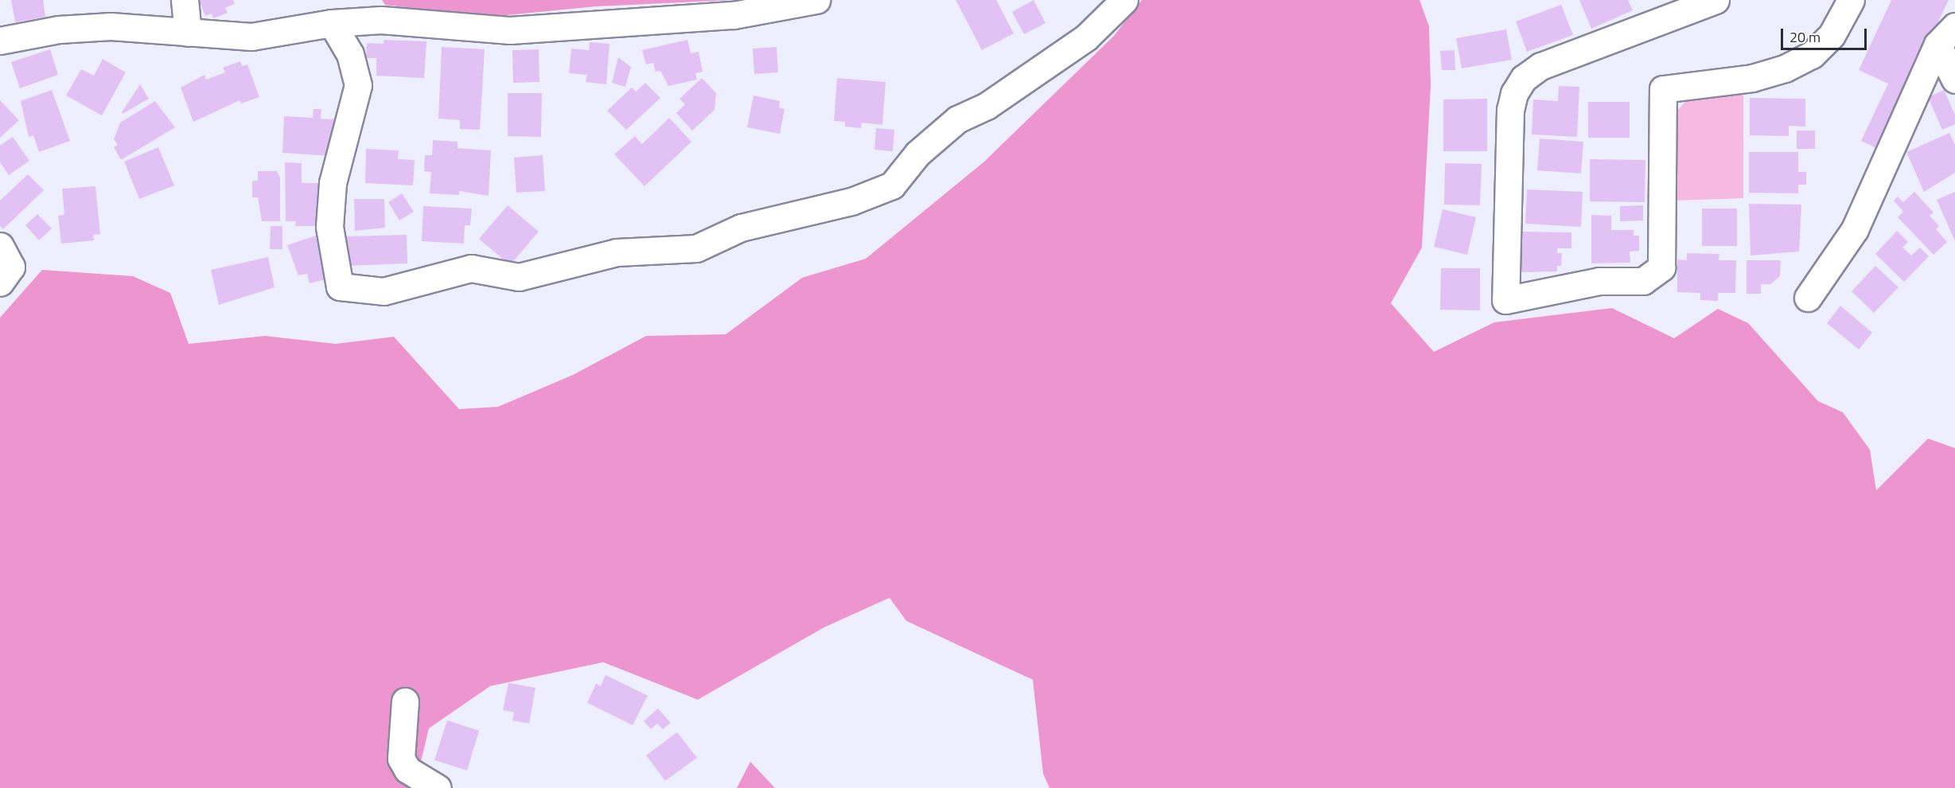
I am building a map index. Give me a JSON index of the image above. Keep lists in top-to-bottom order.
{
  "scale_bar": "20 m"
}
